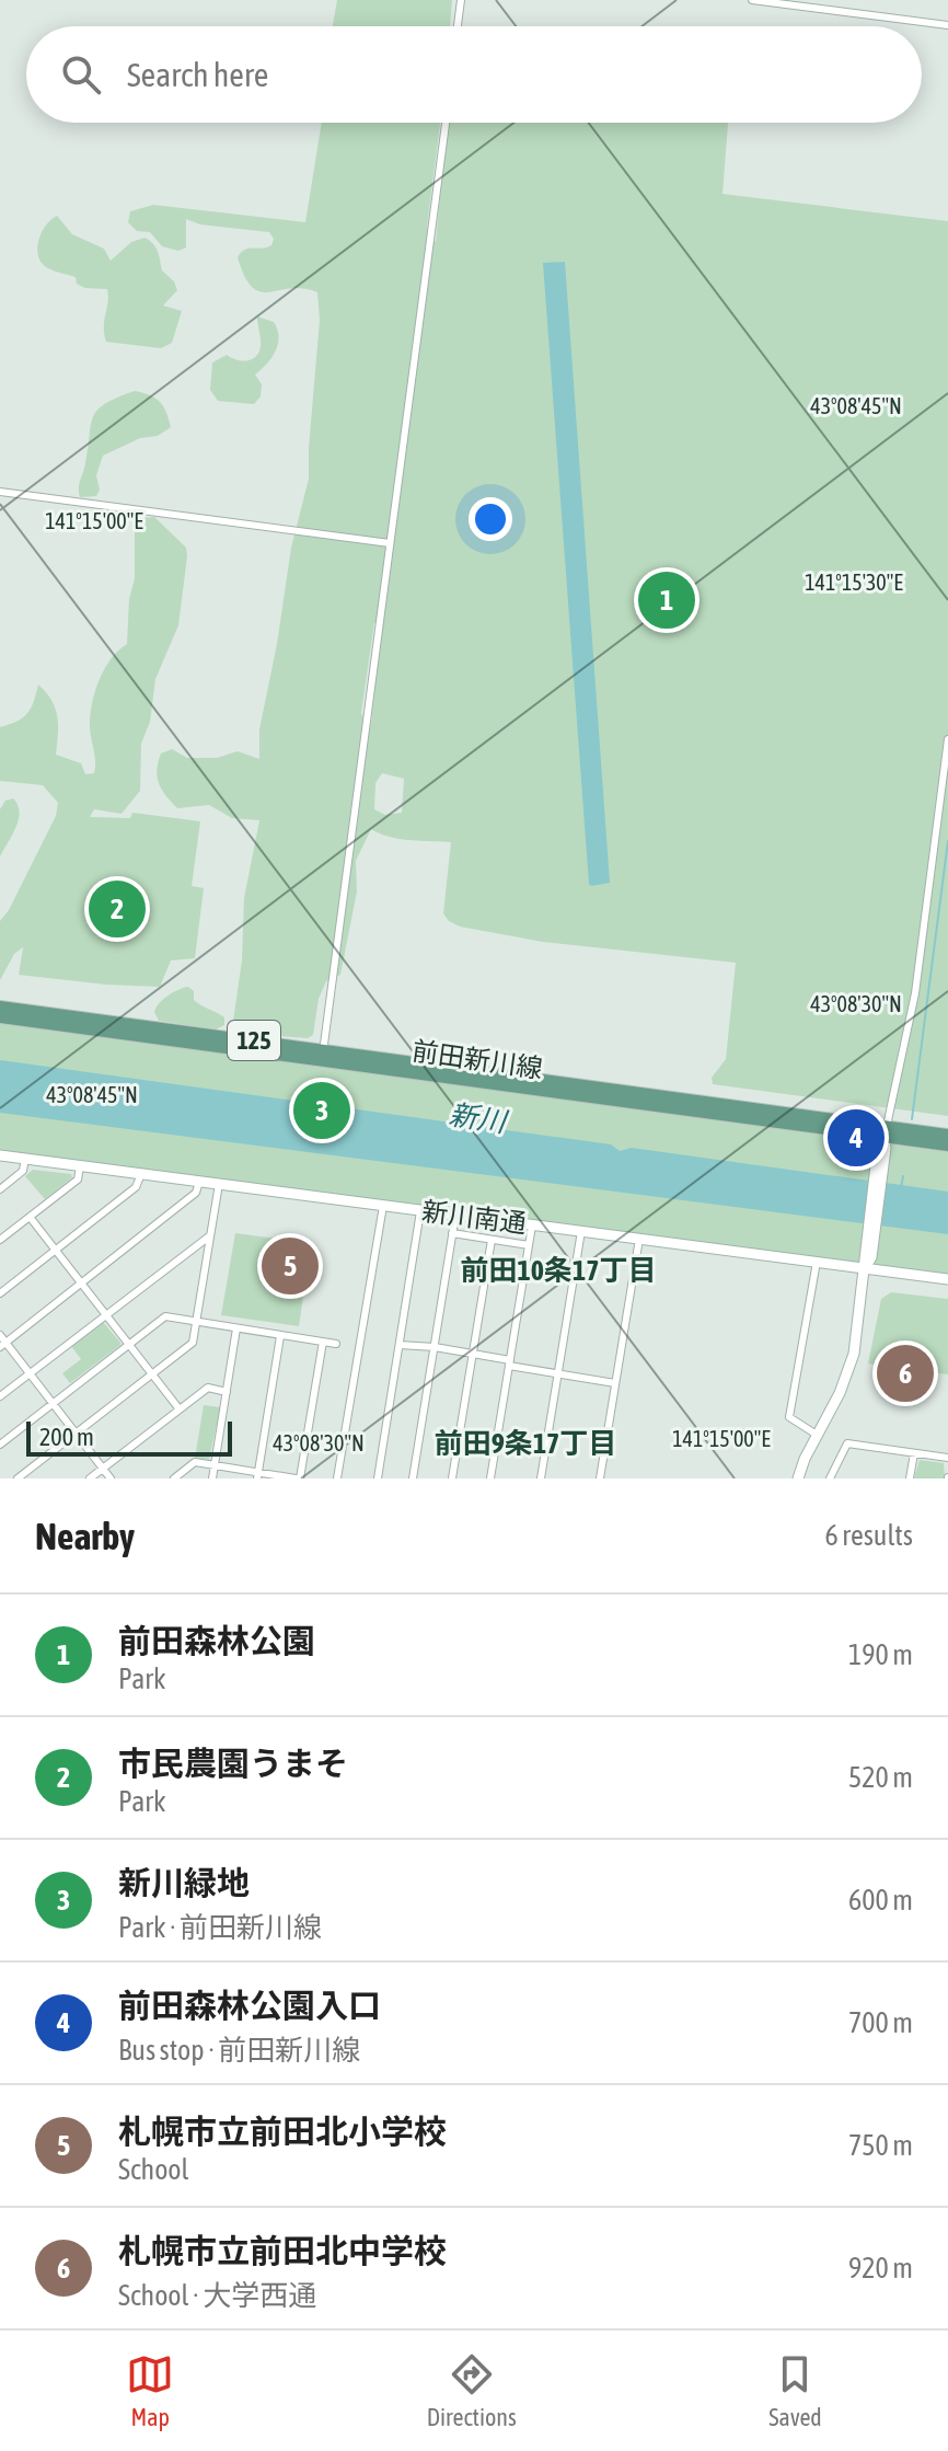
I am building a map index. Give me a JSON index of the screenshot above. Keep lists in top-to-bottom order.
{
  "streets": {
    "main road": ["125", "前田新川線"],
    "street": ["新川南通"]
  },
  "districts": ["前田10条17丁目", "前田9条17丁目"],
  "water": ["新川"],
  "scale_bar": "200 m",
  "page": {
    "search": "Search here",
    "pins": [
      "1",
      "2",
      "3",
      "4",
      "5",
      "6"
    ],
    "scale": "200 m",
    "heading": ["Nearby", "6 results"],
    "list": [
      {
        "mark": "1",
        "name": "前田森林公園",
        "note": "Park",
        "value": "190 m"
      },
      {
        "mark": "2",
        "name": "市民農園うまそ",
        "note": "Park",
        "value": "520 m"
      },
      {
        "mark": "3",
        "name": "新川緑地",
        "note": "Park · 前田新川線",
        "value": "600 m"
      },
      {
        "mark": "4",
        "name": "前田森林公園入口",
        "note": "Bus stop · 前田新川線",
        "value": "700 m"
      },
      {
        "mark": "5",
        "name": "札幌市立前田北小学校",
        "note": "School",
        "value": "750 m"
      },
      {
        "mark": "6",
        "name": "札幌市立前田北中学校",
        "note": "School · 大学西通",
        "value": "920 m"
      }
    ],
    "nav": ["Map", "Directions", "Saved"]
  },
  "coordinates": [
    "43°08'45\"N",
    "141°15'00\"E",
    "141°15'30\"E",
    "43°08'30\"N"
  ]
}
